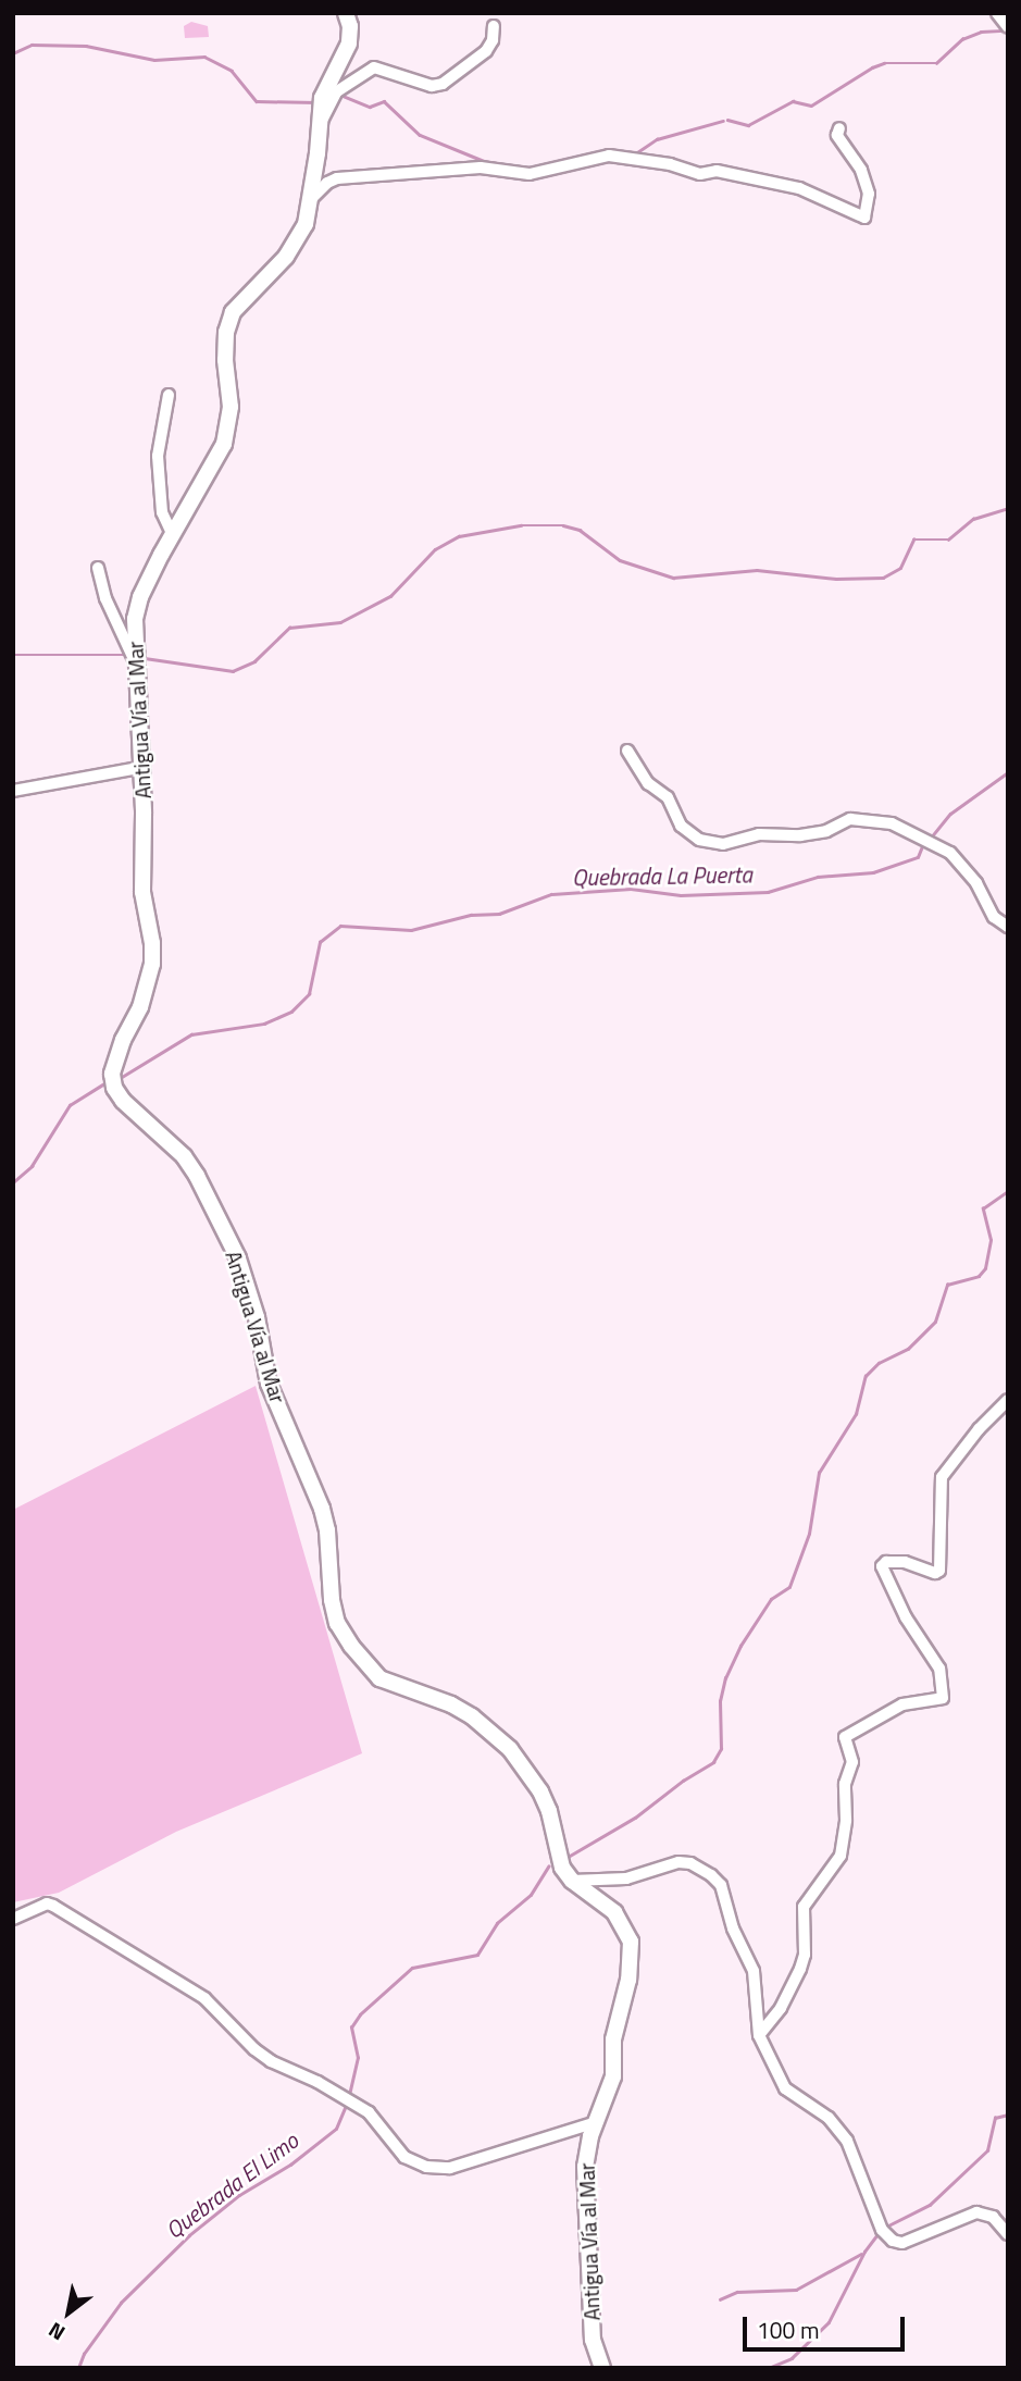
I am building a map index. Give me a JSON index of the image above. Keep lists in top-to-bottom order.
{
  "streets": {
    "main road": ["Antigua Vía al Mar"]
  },
  "water": ["Quebrada La Puerta", "Quebrada El Limo"],
  "scale_bar": "100 m",
  "north": "bottom left"
}
